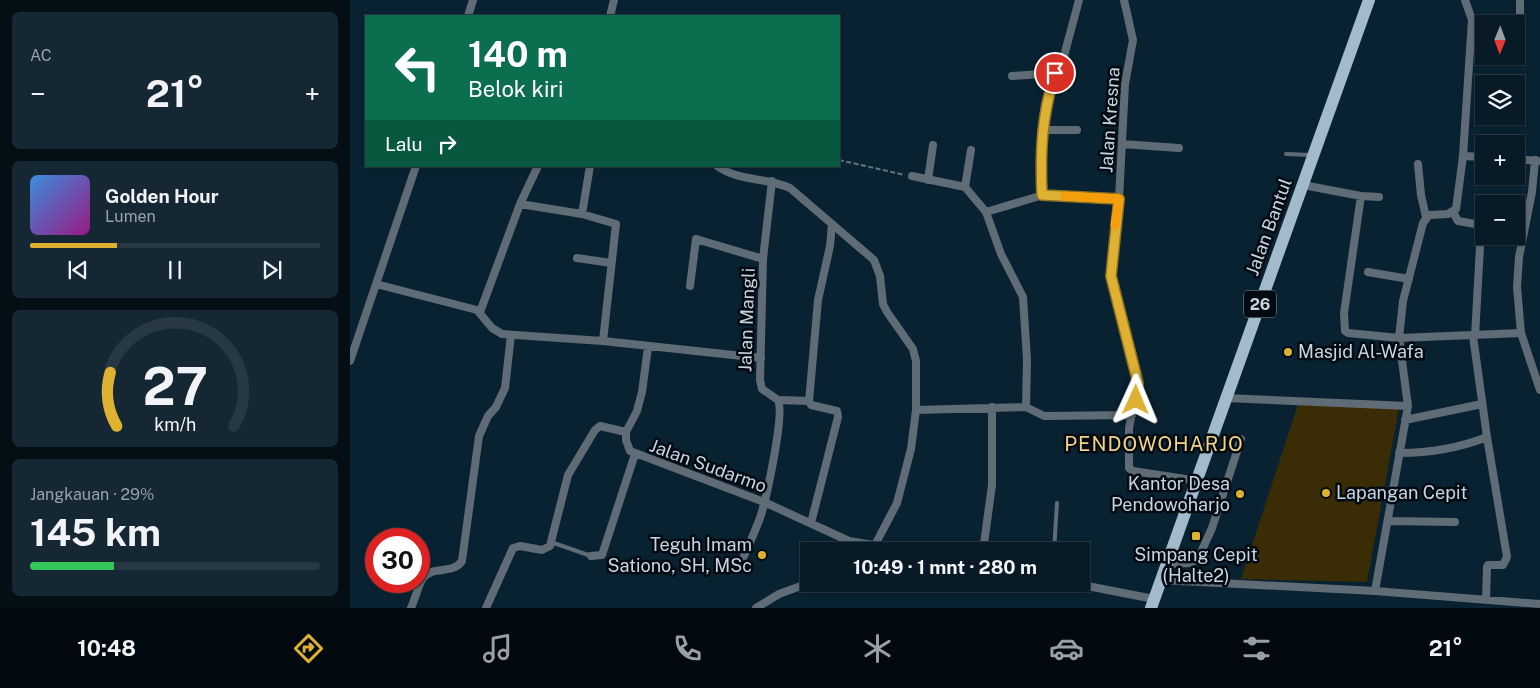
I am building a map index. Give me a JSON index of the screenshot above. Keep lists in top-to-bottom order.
{
  "streets": {
    "main road": ["Jalan Bantul", "26"],
    "street": ["Jalan Kresna", "Jalan Mangli", "Jalan Sudarmo"]
  },
  "crossings": [
    ["Jalan Kresna", "Jalan Bantul"]
  ],
  "districts": ["PENDOWOHARJO"],
  "places": {
    "other": [
      "Masjid Al-Wafa",
      "Lapangan Cepit",
      "Kantor Desa Pendowoharjo",
      "Teguh Imam Sationo, SH, MSc"
    ],
    "transit": ["Simpang Cepit (Halte2)"]
  },
  "north": "bottom",
  "page": {
    "tile": [
      "AC",
      ["Jangkauan · 29%", "145 km"]
    ],
    "map_buttons": ["+", "−"],
    "turn": ["140 m", "Belok kiri"],
    "heat": ["−", "21°", "+"],
    "then": "Lalu",
    "song": ["Golden Hour", "Lumen"],
    "limit": "30",
    "trip": "10:49 · 1 mnt · 280 m",
    "tabs": ["10:48", "21°"],
    "gauge": ["27", "km/h"]
  }
}
